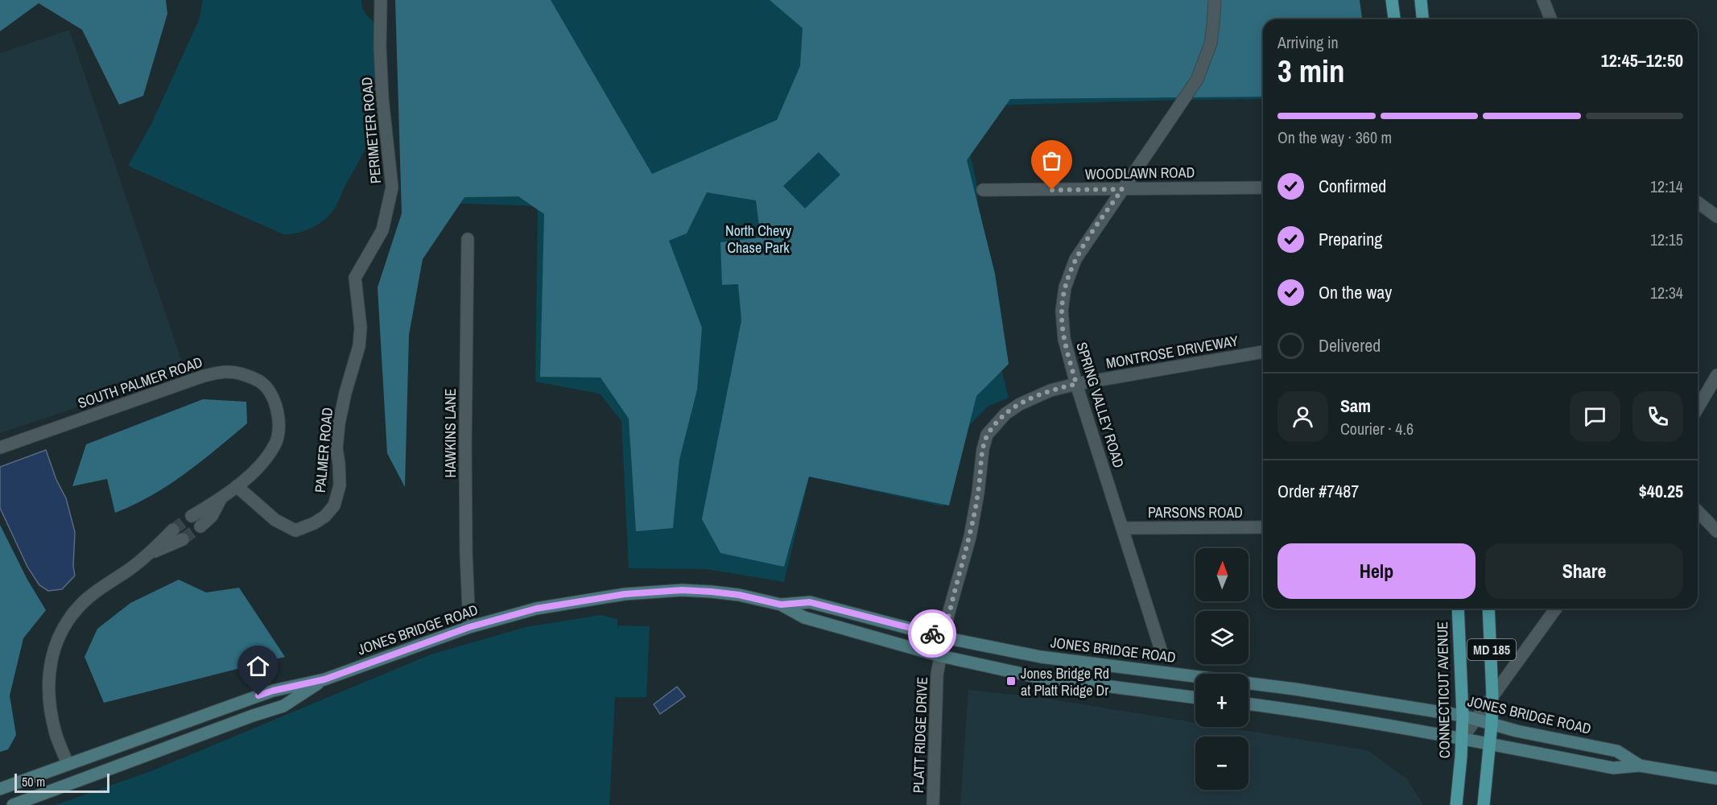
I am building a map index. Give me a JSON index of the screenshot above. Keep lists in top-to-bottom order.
{
  "streets": {
    "main road": ["JONES BRIDGE ROAD", "MD 185", "CONNECTICUT AVENUE"],
    "street": [
      "PERIMETER ROAD",
      "WOODLAWN ROAD",
      "MONTROSE DRIVEWAY",
      "SOUTH PALMER ROAD",
      "SPRING VALLEY ROAD",
      "HAWKINS LANE",
      "PALMER ROAD",
      "PARSONS ROAD",
      "PLATT RIDGE DRIVE"
    ]
  },
  "crossings": [
    ["PERIMETER ROAD", "PALMER ROAD"],
    ["WOODLAWN ROAD", "SPRING VALLEY ROAD"],
    ["MONTROSE DRIVEWAY", "SPRING VALLEY ROAD"],
    ["MONTROSE DRIVEWAY", "JONES BRIDGE ROAD"],
    ["MONTROSE DRIVEWAY", "PLATT RIDGE DRIVE"],
    ["SOUTH PALMER ROAD", "PALMER ROAD"],
    ["SPRING VALLEY ROAD", "PARSONS ROAD"],
    ["HAWKINS LANE", "JONES BRIDGE ROAD"],
    ["JONES BRIDGE ROAD", "MD 185"],
    ["JONES BRIDGE ROAD", "CONNECTICUT AVENUE"],
    ["JONES BRIDGE ROAD", "PLATT RIDGE DRIVE"]
  ],
  "parks": ["North Chevy Chase Park"],
  "places": {
    "transit": ["Jones Bridge Rd at Platt Ridge Dr"]
  },
  "scale_bar": "50 m",
  "north": "top",
  "page": {
    "heading": ["3 min", "Arriving in", "12:45–12:50"],
    "panel": [
      "Sam",
      "Courier · 4.6",
      "Order #7487",
      "$40.25"
    ],
    "bar": "On the way · 360 m",
    "list": [
      ["Confirmed", "12:14"],
      ["Preparing", "12:15"],
      ["On the way", "12:34"],
      "Delivered"
    ],
    "buttons": ["Help", "Share"],
    "map_buttons": ["+", "−"],
    "scale": "50 m"
  }
}
